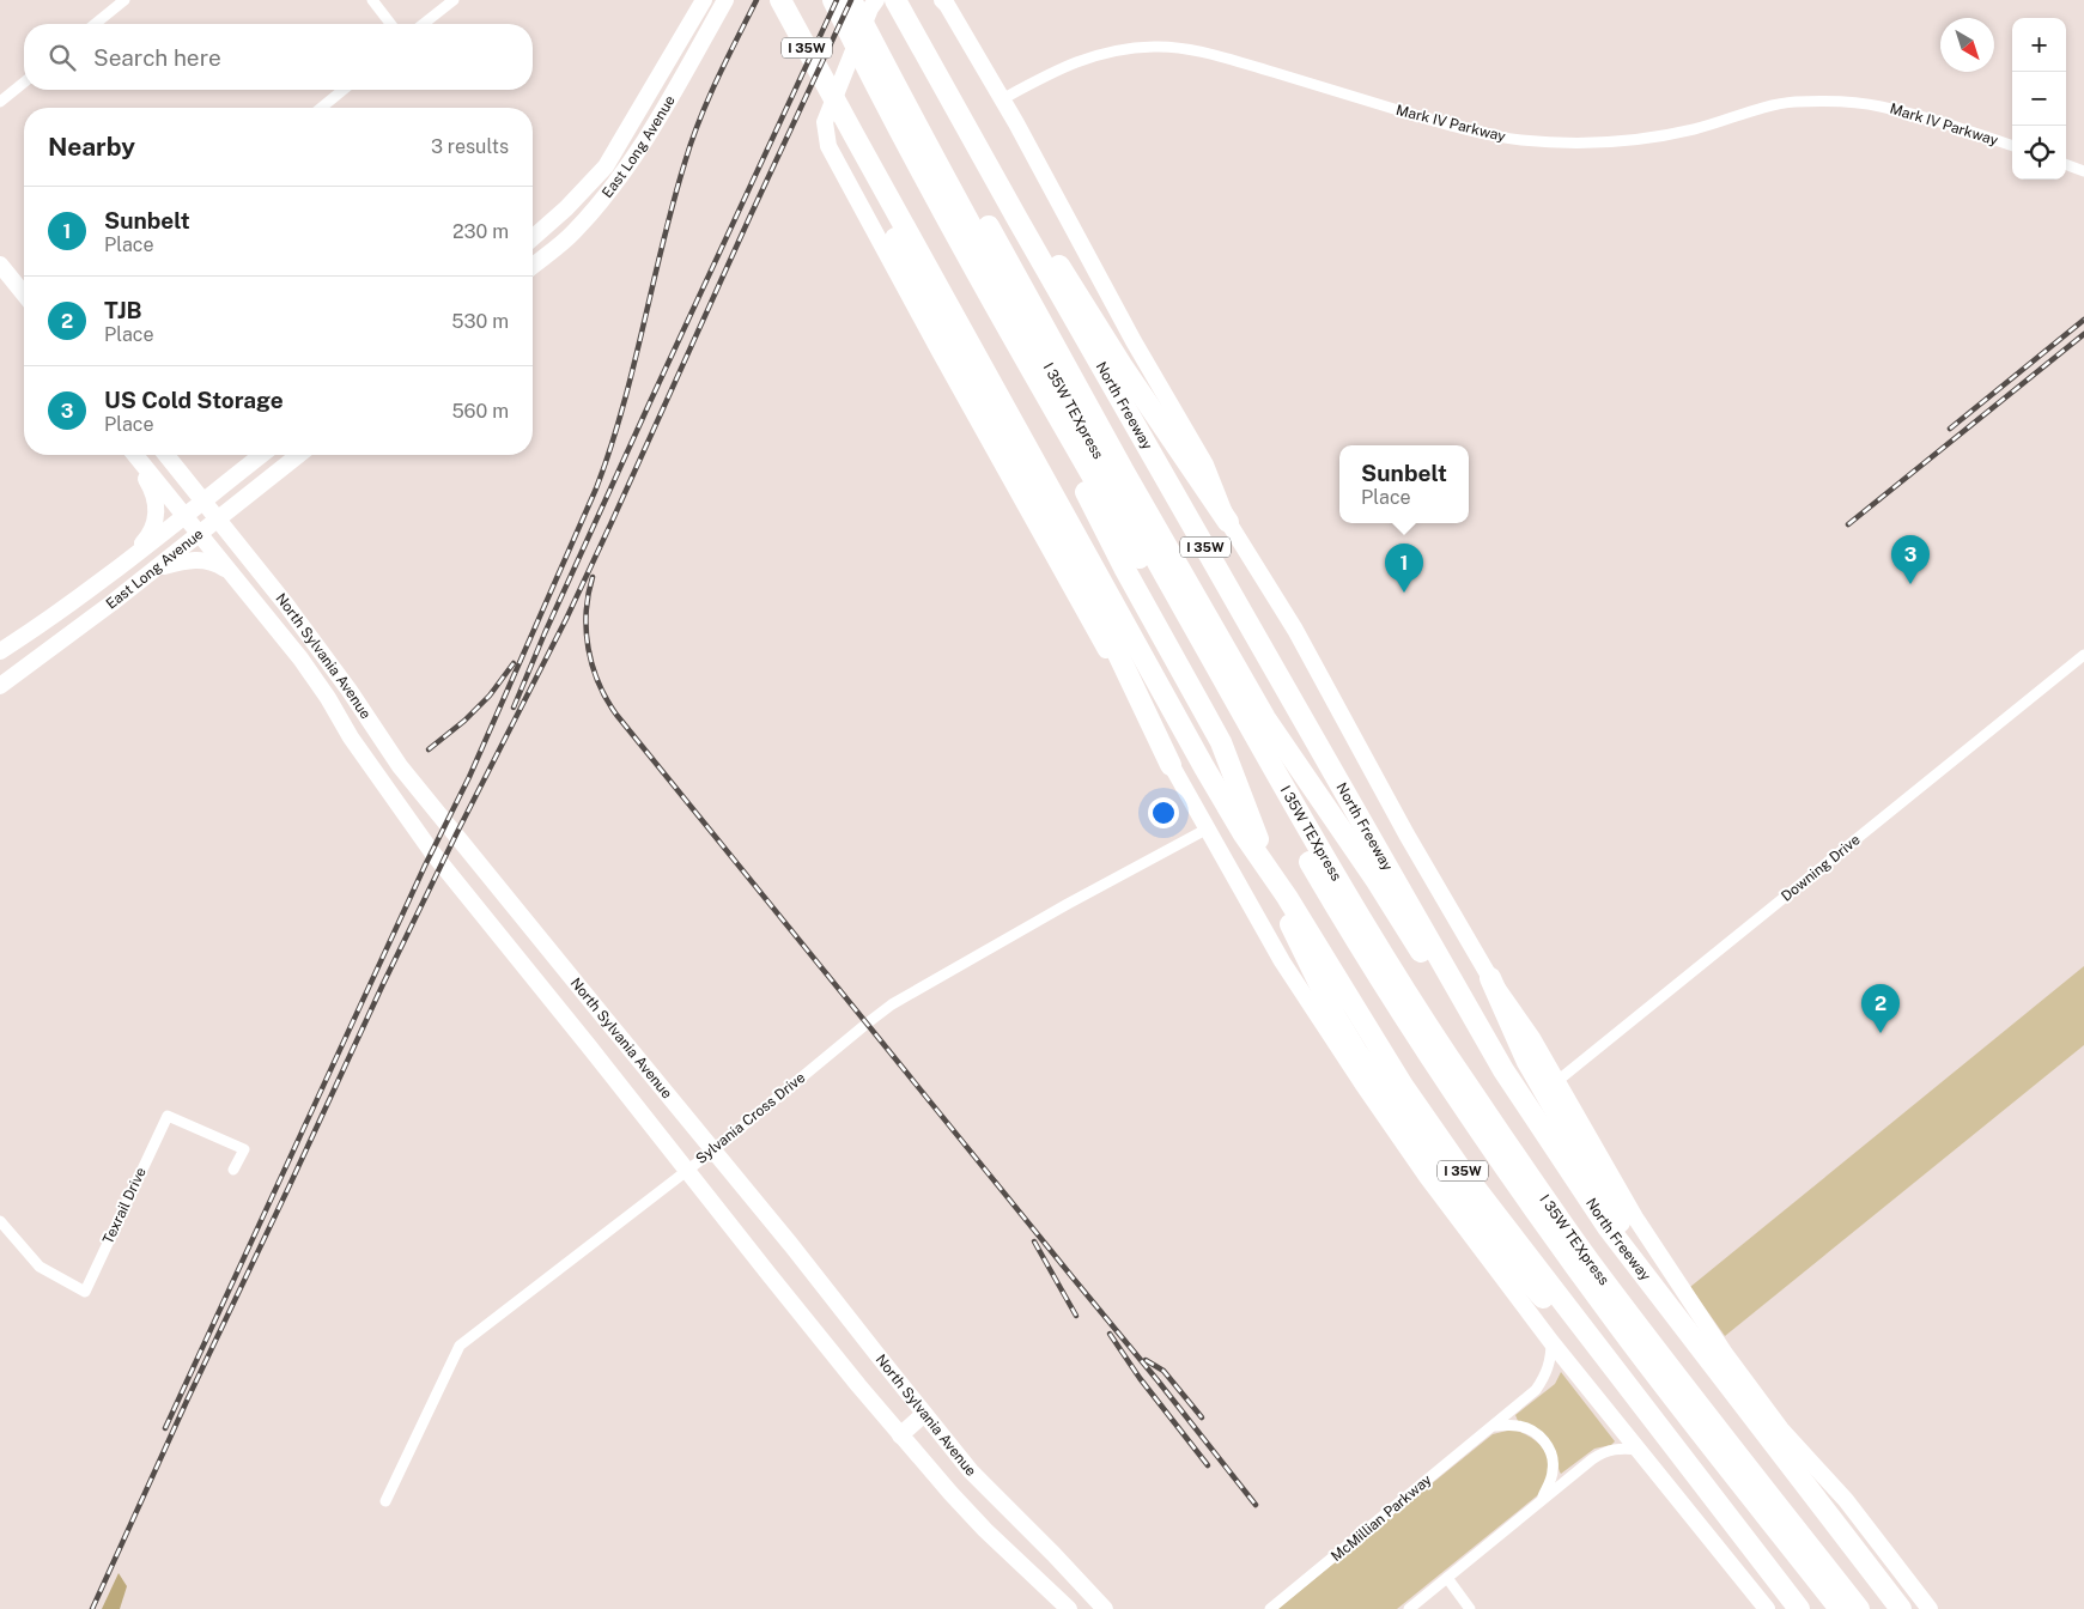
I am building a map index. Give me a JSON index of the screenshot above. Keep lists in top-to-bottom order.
{
  "streets": {
    "highway": ["I 35W", "North Freeway", "I 35W TEXpress"],
    "main road": ["East Long Avenue", "North Sylvania Avenue"],
    "street": [
      "Mark IV Parkway",
      "Downing Drive",
      "Sylvania Cross Drive",
      "Texrail Drive",
      "McMillian Parkway"
    ]
  },
  "crossings": [
    ["East Long Avenue", "North Sylvania Avenue"],
    ["North Freeway", "Downing Drive"],
    ["North Sylvania Avenue", "Sylvania Cross Drive"]
  ],
  "north": "bottom right",
  "page": {
    "map_buttons": ["+", "−"],
    "search": "Search here",
    "heading": ["Nearby", "3 results"],
    "list": [
      {
        "mark": "1",
        "name": "Sunbelt",
        "note": "Place",
        "value": "230 m"
      },
      {
        "mark": "2",
        "name": "TJB",
        "note": "Place",
        "value": "530 m"
      },
      {
        "mark": "3",
        "name": "US Cold Storage",
        "note": "Place",
        "value": "560 m"
      }
    ],
    "popup": ["Sunbelt", "Place"],
    "pins": ["3", "1", "2"]
  }
}
